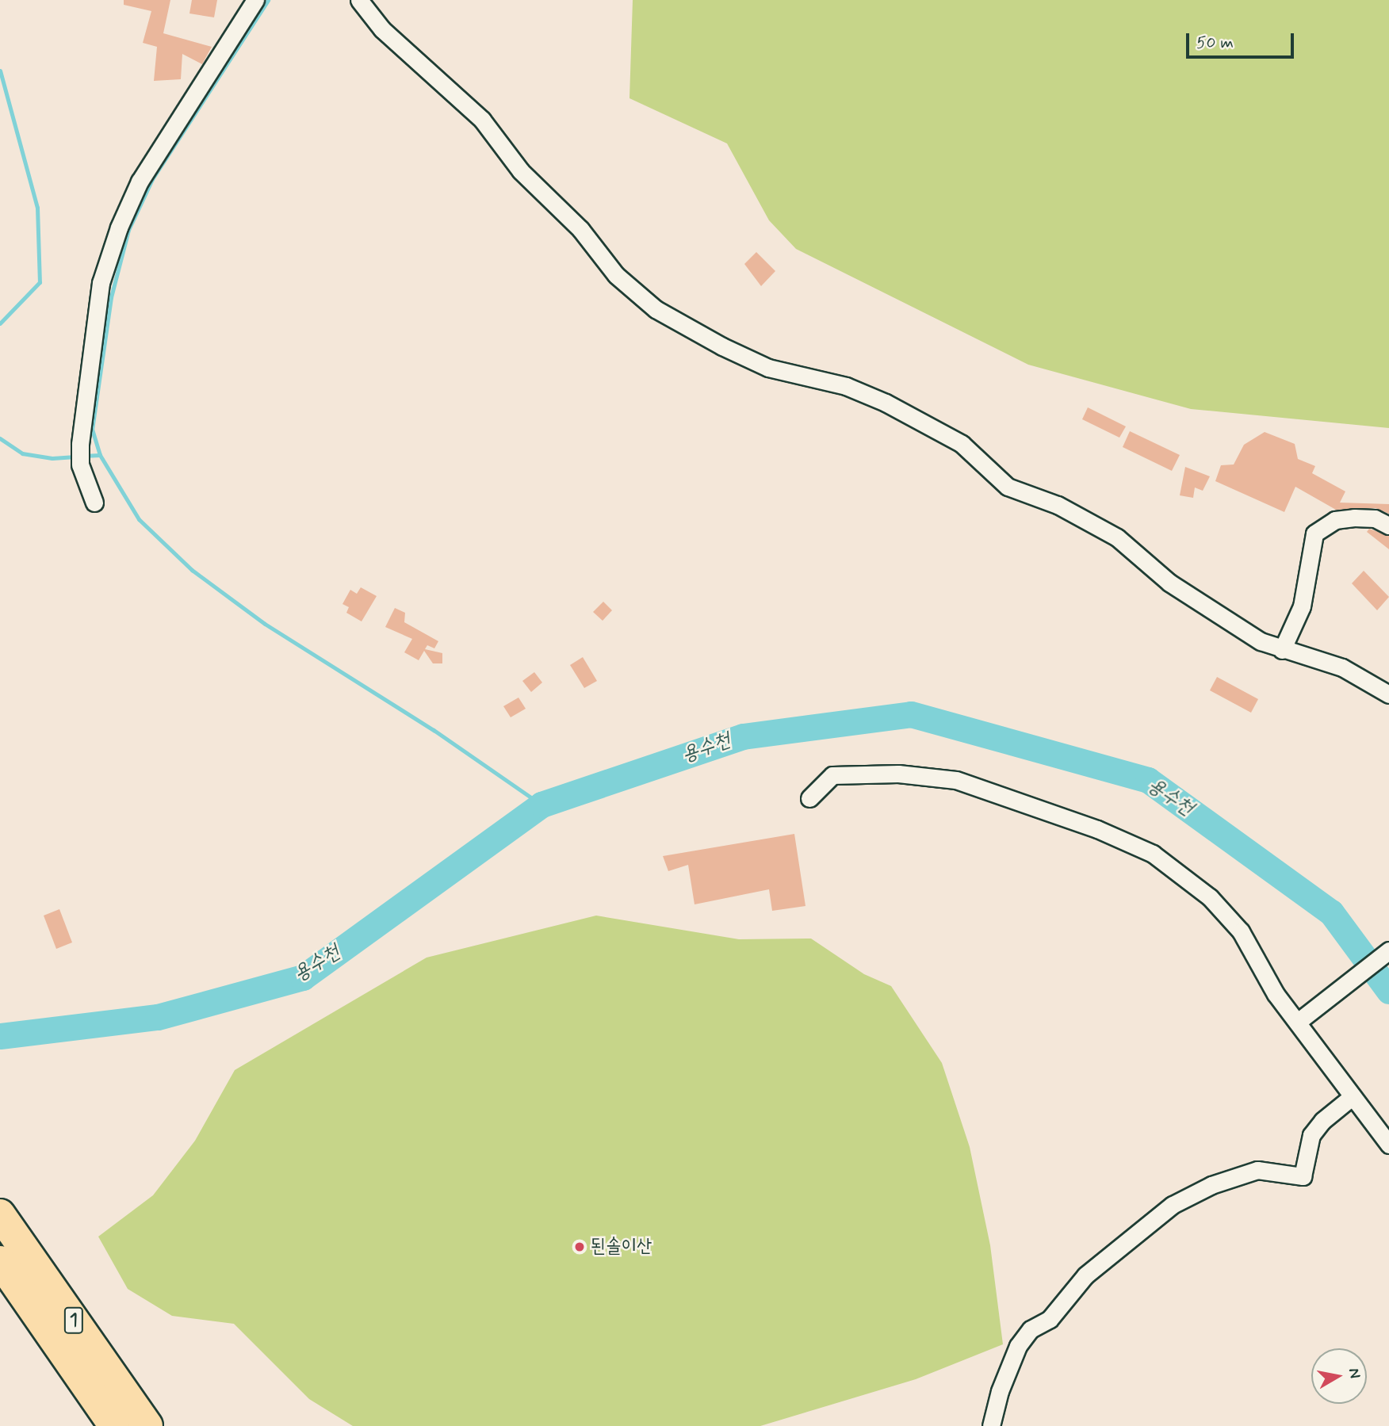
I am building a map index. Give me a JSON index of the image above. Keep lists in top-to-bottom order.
{
  "streets": {
    "highway": ["1"]
  },
  "water": ["용수천"],
  "places": ["된솔이산"],
  "scale_bar": "50 m",
  "north": "right"
}
